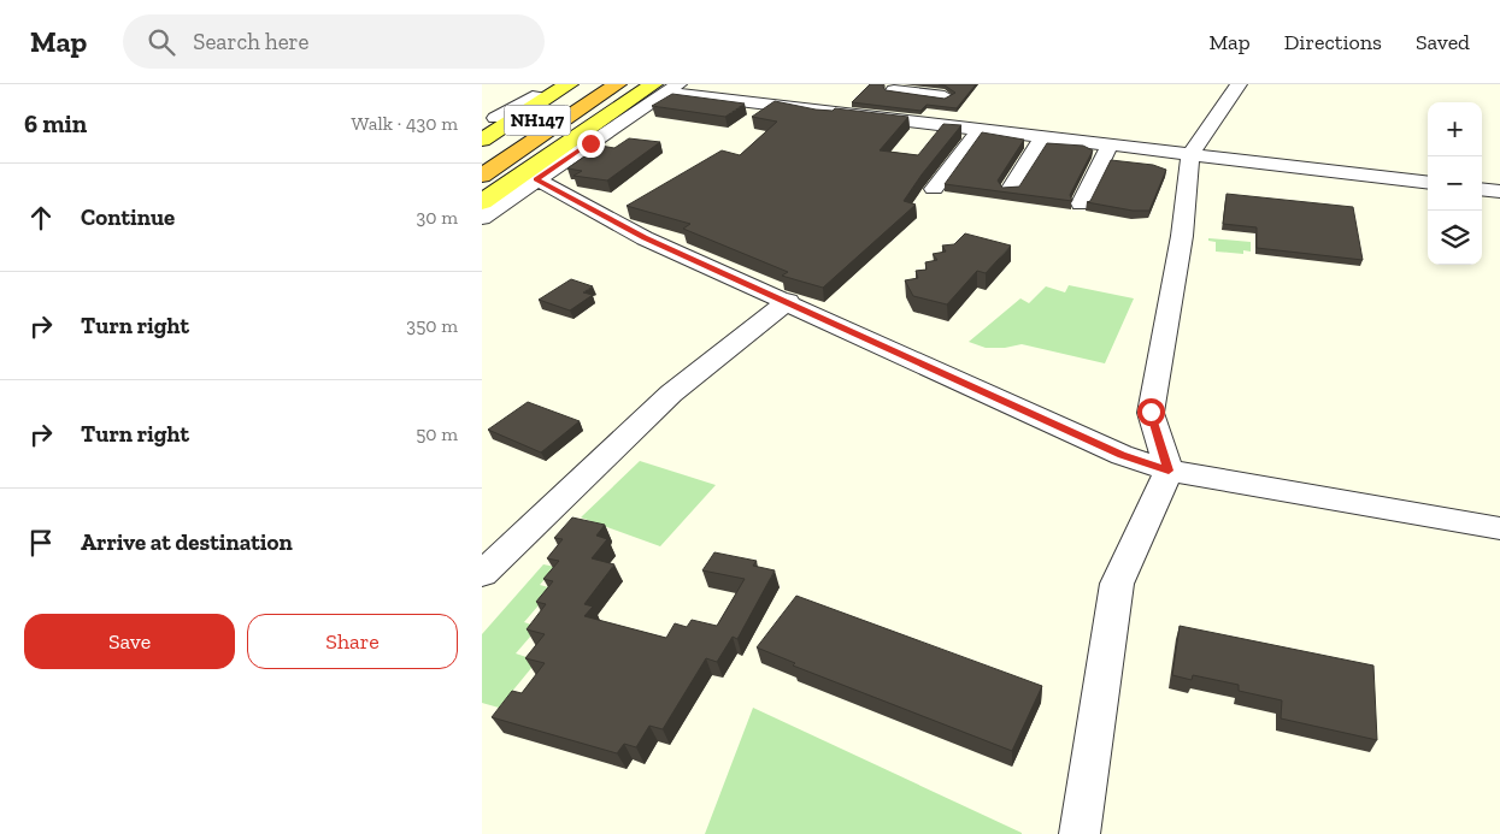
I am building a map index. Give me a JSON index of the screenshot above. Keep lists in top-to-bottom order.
{
  "streets": {
    "highway": ["NH147"]
  },
  "page": {
    "header": "Map",
    "search": "Search here",
    "nav": ["Map", "Directions", "Saved"],
    "heading": ["6 min", "Walk · 430 m"],
    "map_buttons": ["+", "−"],
    "list": [
      ["Continue", "30 m"],
      ["Turn right", "350 m"],
      ["Turn right", "50 m"],
      "Arrive at destination"
    ],
    "buttons": ["Save", "Share"]
  }
}
